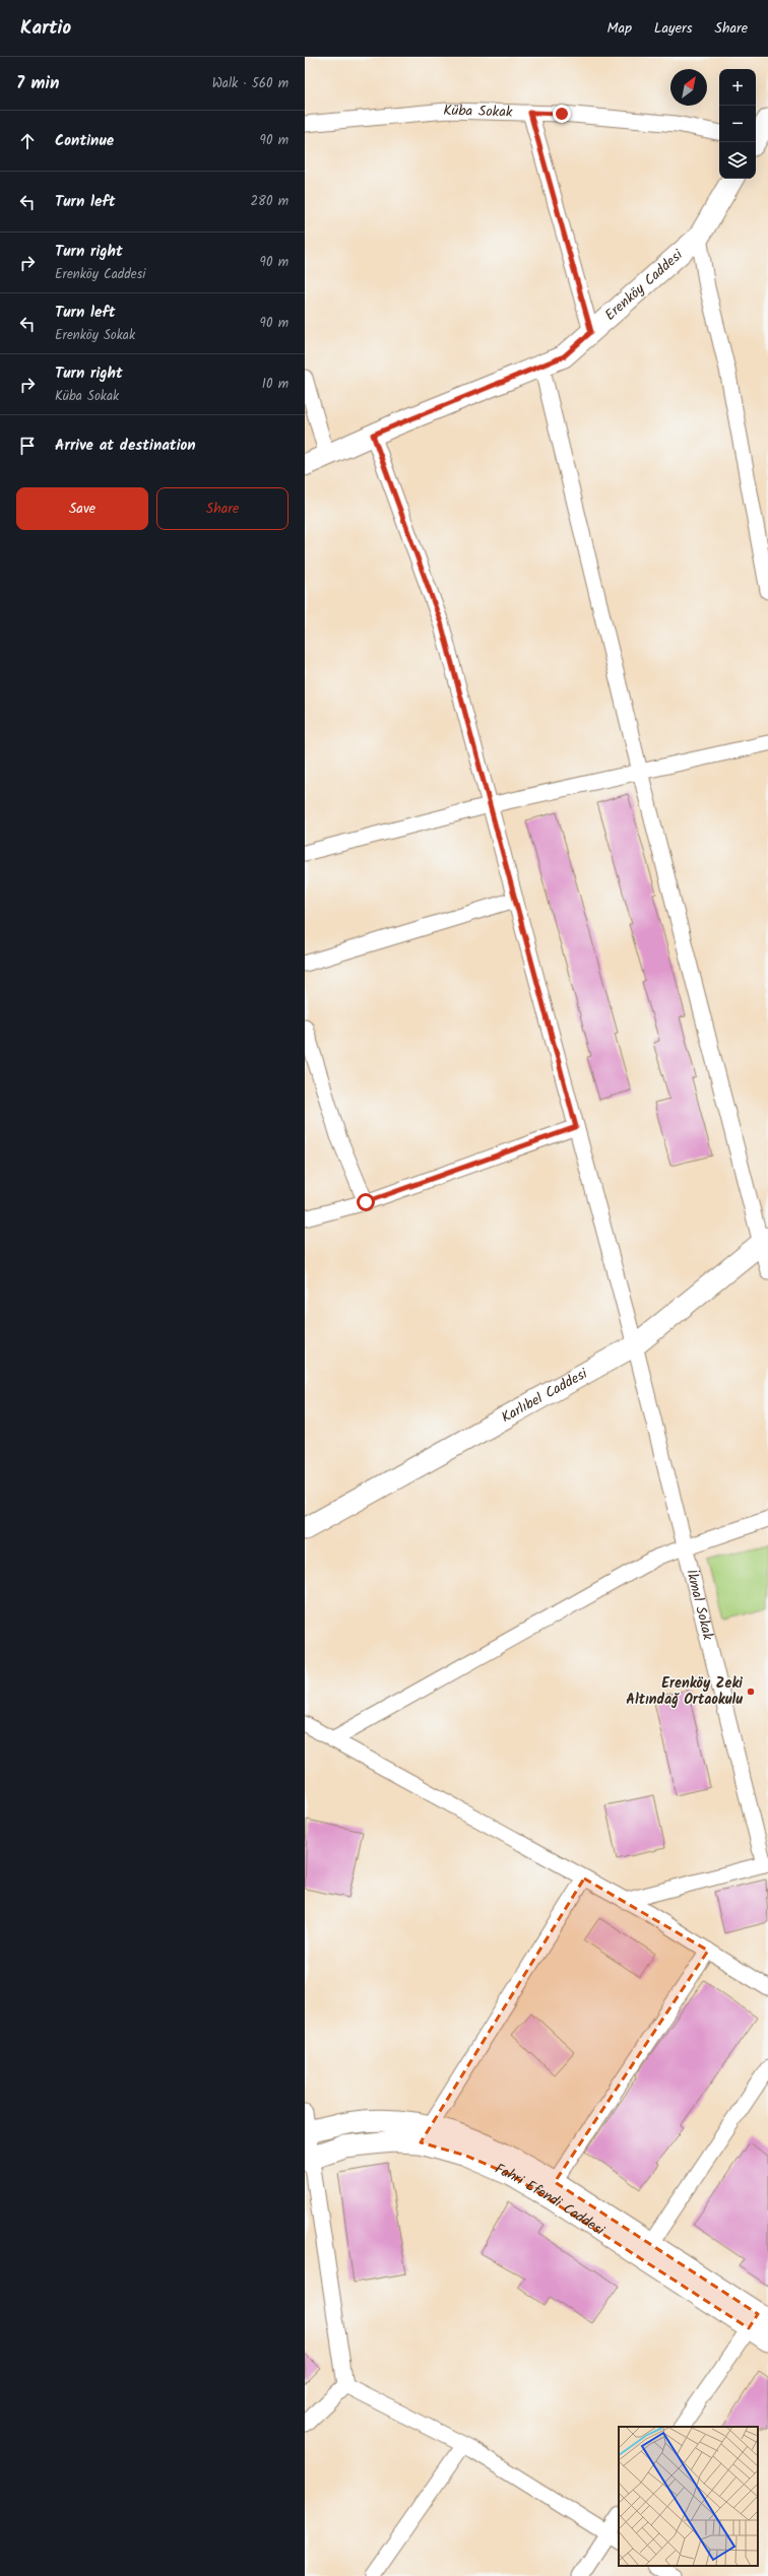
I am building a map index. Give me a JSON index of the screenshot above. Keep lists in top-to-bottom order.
{
  "streets": {
    "street": [
      "Küba Sokak",
      "Erenköy Caddesi",
      "Karlıbel Caddesi",
      "İkmal Sokak",
      "Fahri Efendi Caddesi"
    ]
  },
  "crossings": [
    ["Erenköy Caddesi", "İkmal Sokak"],
    ["Karlıbel Caddesi", "İkmal Sokak"]
  ],
  "places": ["Erenköy Zeki Altındağ Ortaokulu"],
  "north": "top right",
  "page": {
    "header": "Kartio",
    "nav": ["Map", "Layers", "Share"],
    "heading": ["7 min", "Walk · 560 m"],
    "map_buttons": ["+", "−"],
    "list": [
      ["Continue", "90 m"],
      ["Turn left", "280 m"],
      ["Turn right", "Erenköy Caddesi", "90 m"],
      ["Turn left", "Erenköy Sokak", "90 m"],
      ["Turn right", "Küba Sokak", "10 m"],
      "Arrive at destination"
    ],
    "buttons": ["Save", "Share"]
  }
}
